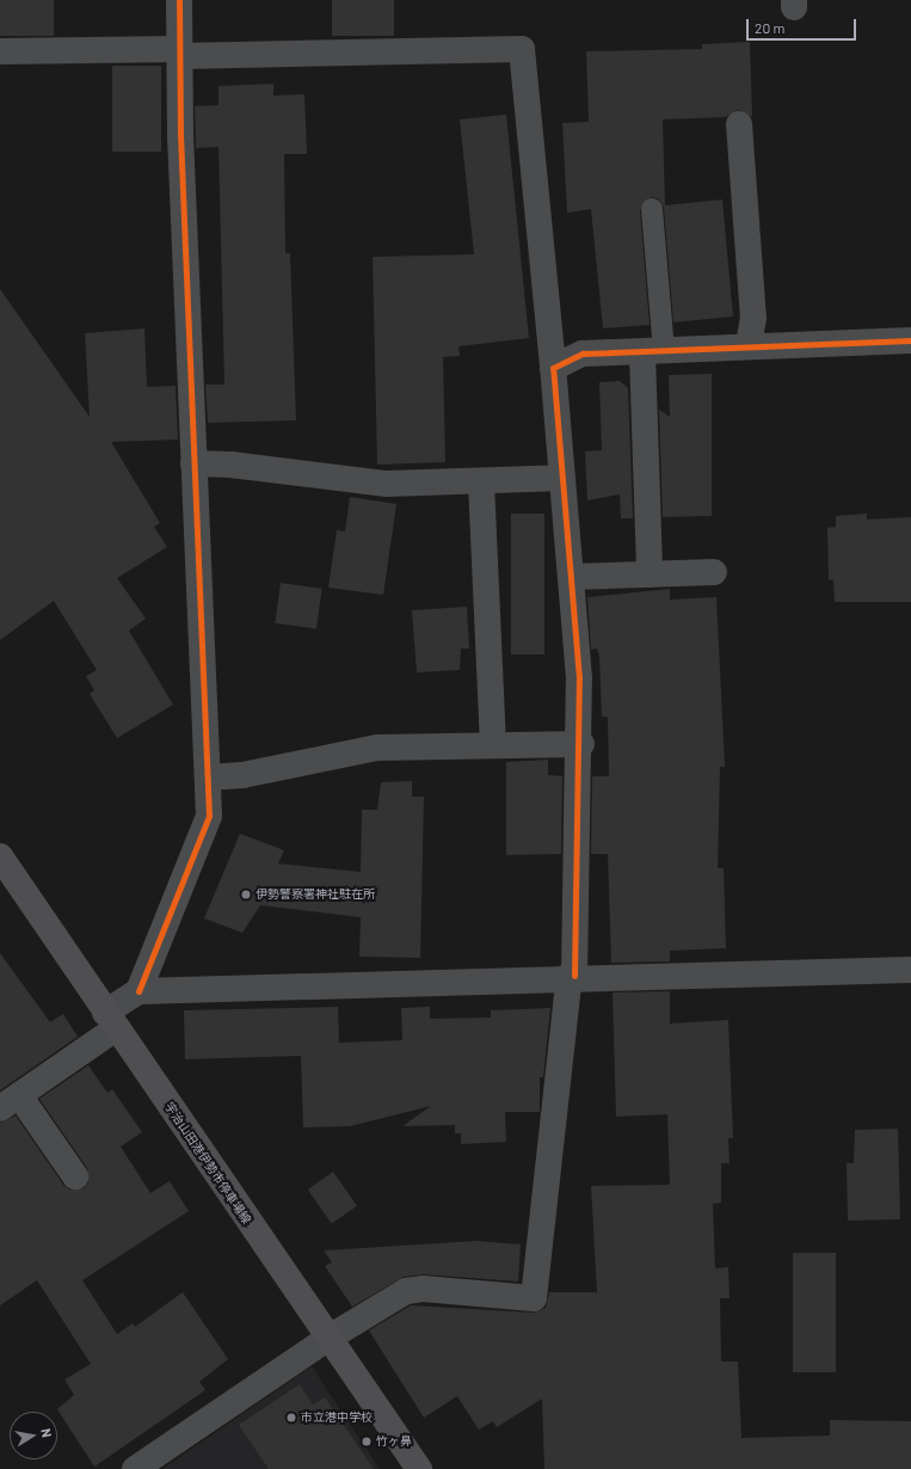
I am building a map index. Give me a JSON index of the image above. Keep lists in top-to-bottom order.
{
  "streets": {
    "main road": ["宇治山田港伊勢市停車場線"]
  },
  "places": ["伊勢警察署神社駐在所", "市立港中学校", "竹ヶ鼻"],
  "scale_bar": "20 m",
  "north": "right"
}
